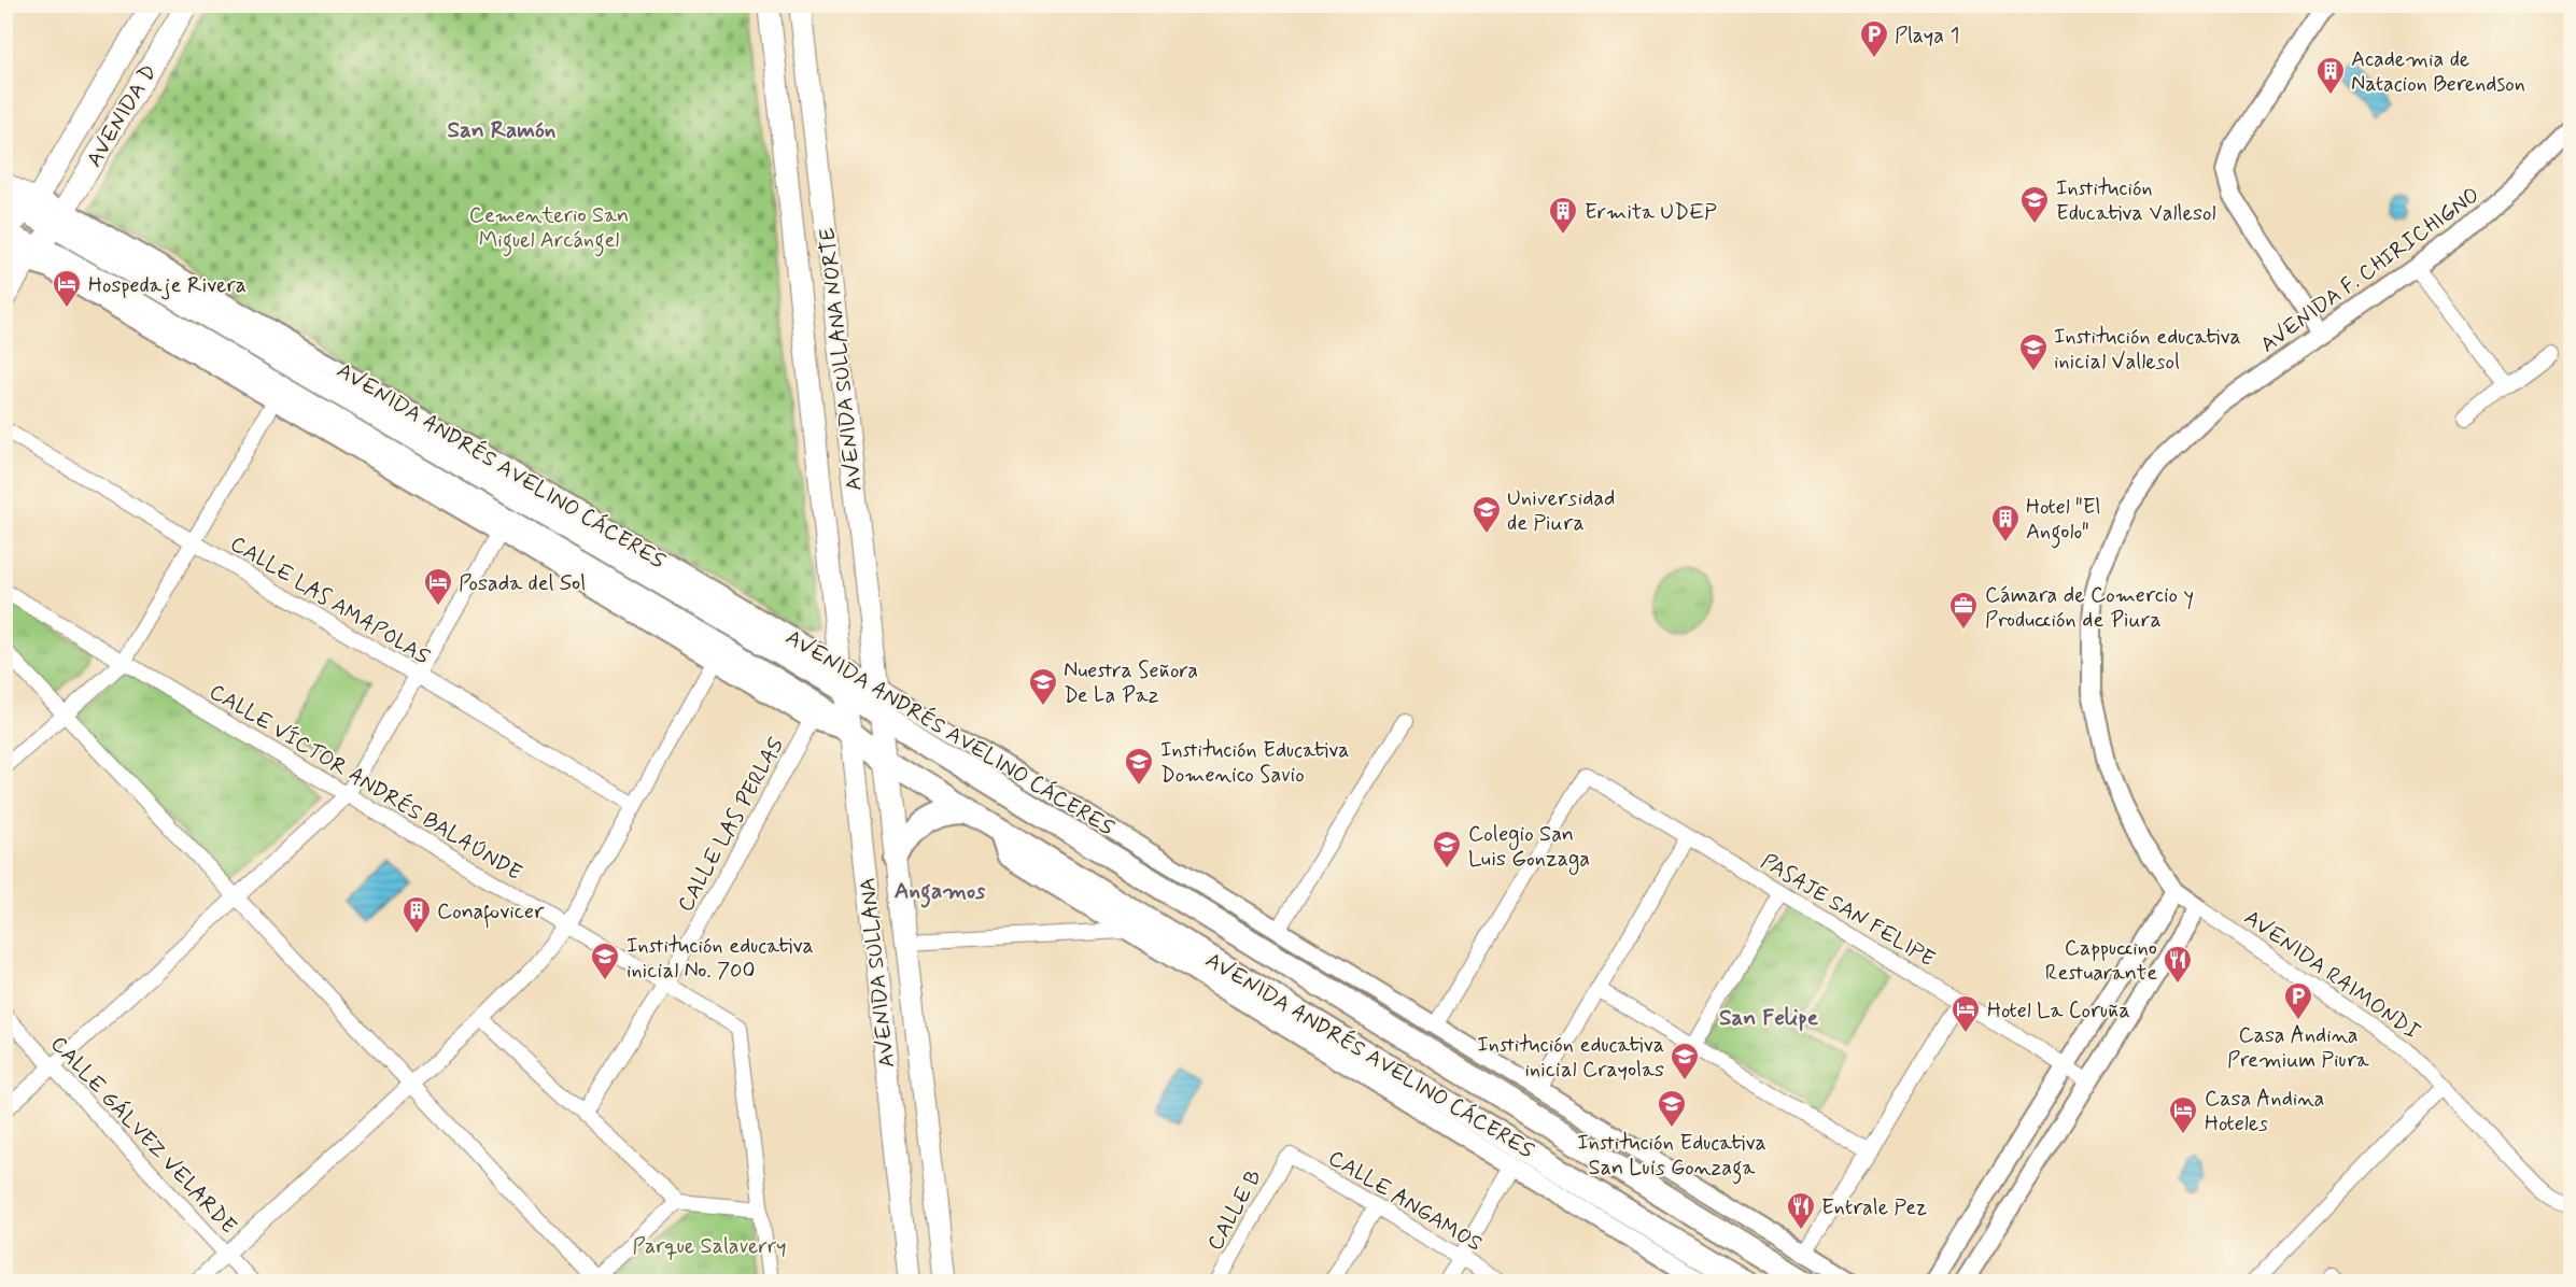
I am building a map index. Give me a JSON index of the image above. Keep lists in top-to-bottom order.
{
  "streets": {
    "highway": ["AVENIDA ANDRÉS AVELINO CÁCERES"],
    "main road": ["AVENIDA D", "AVENIDA SULLANA NORTE", "AVENIDA SULLANA"],
    "street": [
      "AVENIDA F. CHIRICHIGNO",
      "CALLE LAS AMAPOLAS",
      "CALLE VÍCTOR ANDRÉS BALAÚNDE",
      "CALLE LAS PERLAS",
      "PASAJE SAN FELIPE",
      "AVENIDA RAIMONDI",
      "CALLE GÁLVEZ VELARDE",
      "CALLE ANGAMOS",
      "CALLE B"
    ]
  },
  "crossings": [
    ["AVENIDA D", "AVENIDA ANDRÉS AVELINO CÁCERES"],
    ["AVENIDA F. CHIRICHIGNO", "AVENIDA RAIMONDI"],
    ["AVENIDA SULLANA NORTE", "AVENIDA ANDRÉS AVELINO CÁCERES"],
    ["AVENIDA SULLANA NORTE", "AVENIDA SULLANA"],
    ["AVENIDA ANDRÉS AVELINO CÁCERES", "CALLE LAS PERLAS"],
    ["AVENIDA ANDRÉS AVELINO CÁCERES", "PASAJE SAN FELIPE"],
    ["AVENIDA ANDRÉS AVELINO CÁCERES", "AVENIDA SULLANA"],
    ["CALLE VÍCTOR ANDRÉS BALAÚNDE", "CALLE LAS PERLAS"],
    ["CALLE ANGAMOS", "CALLE B"]
  ],
  "districts": ["San Ramón", "Angamos", "San Felipe"],
  "parks": ["Cementerio San Miguel Arcángel", "Parque Salaverry"],
  "places": {
    "parking": ["Playa 1", "Casa Andina Premium Piura"],
    "building": [
      "Academia de Natacion Berendson",
      "Ermita UDEP",
      "Hotel \"El Angolo\"",
      "Conafovicer"
    ],
    "school or university": [
      "Institución Educativa Vallesol",
      "Institución educativa inicial Vallesol",
      "Universidad de Piura",
      "Nuestra Señora De La Paz",
      "Institución Educativa Domenico Savio",
      "Colegio San Luis Gonzaga",
      "Institución educativa inicial No. 700",
      "Institución educativa inicial Crayolas",
      "Institución Educativa San Luis Gonzaga"
    ],
    "hotel": [
      "Hospedaje Rivera",
      "Posada del Sol",
      "Hotel La Coruña",
      "Casa Andina Hoteles"
    ],
    "office": ["Cámara de Comercio y Producción de Piura"],
    "restaurant": ["Cappuccino Restuarante", "Entrale Pez"]
  }
}
